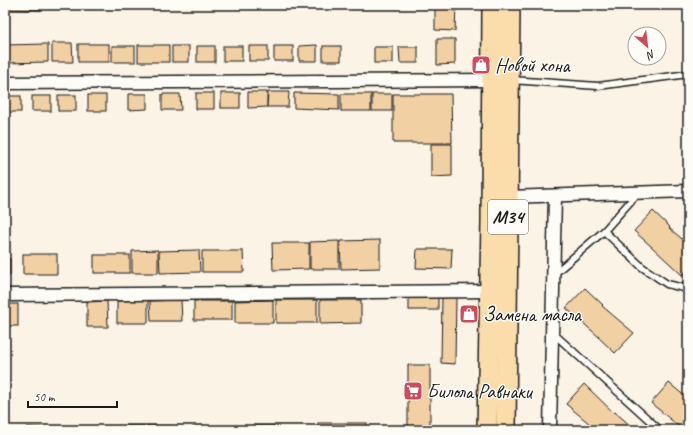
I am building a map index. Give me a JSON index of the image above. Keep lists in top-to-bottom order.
{
  "streets": {
    "main road": ["M34"]
  },
  "places": {
    "shop": ["Новой хона", "Замена масла"],
    "supermarket": ["Билола Равнаки"]
  },
  "scale_bar": "50 m",
  "north": "bottom right"
}
